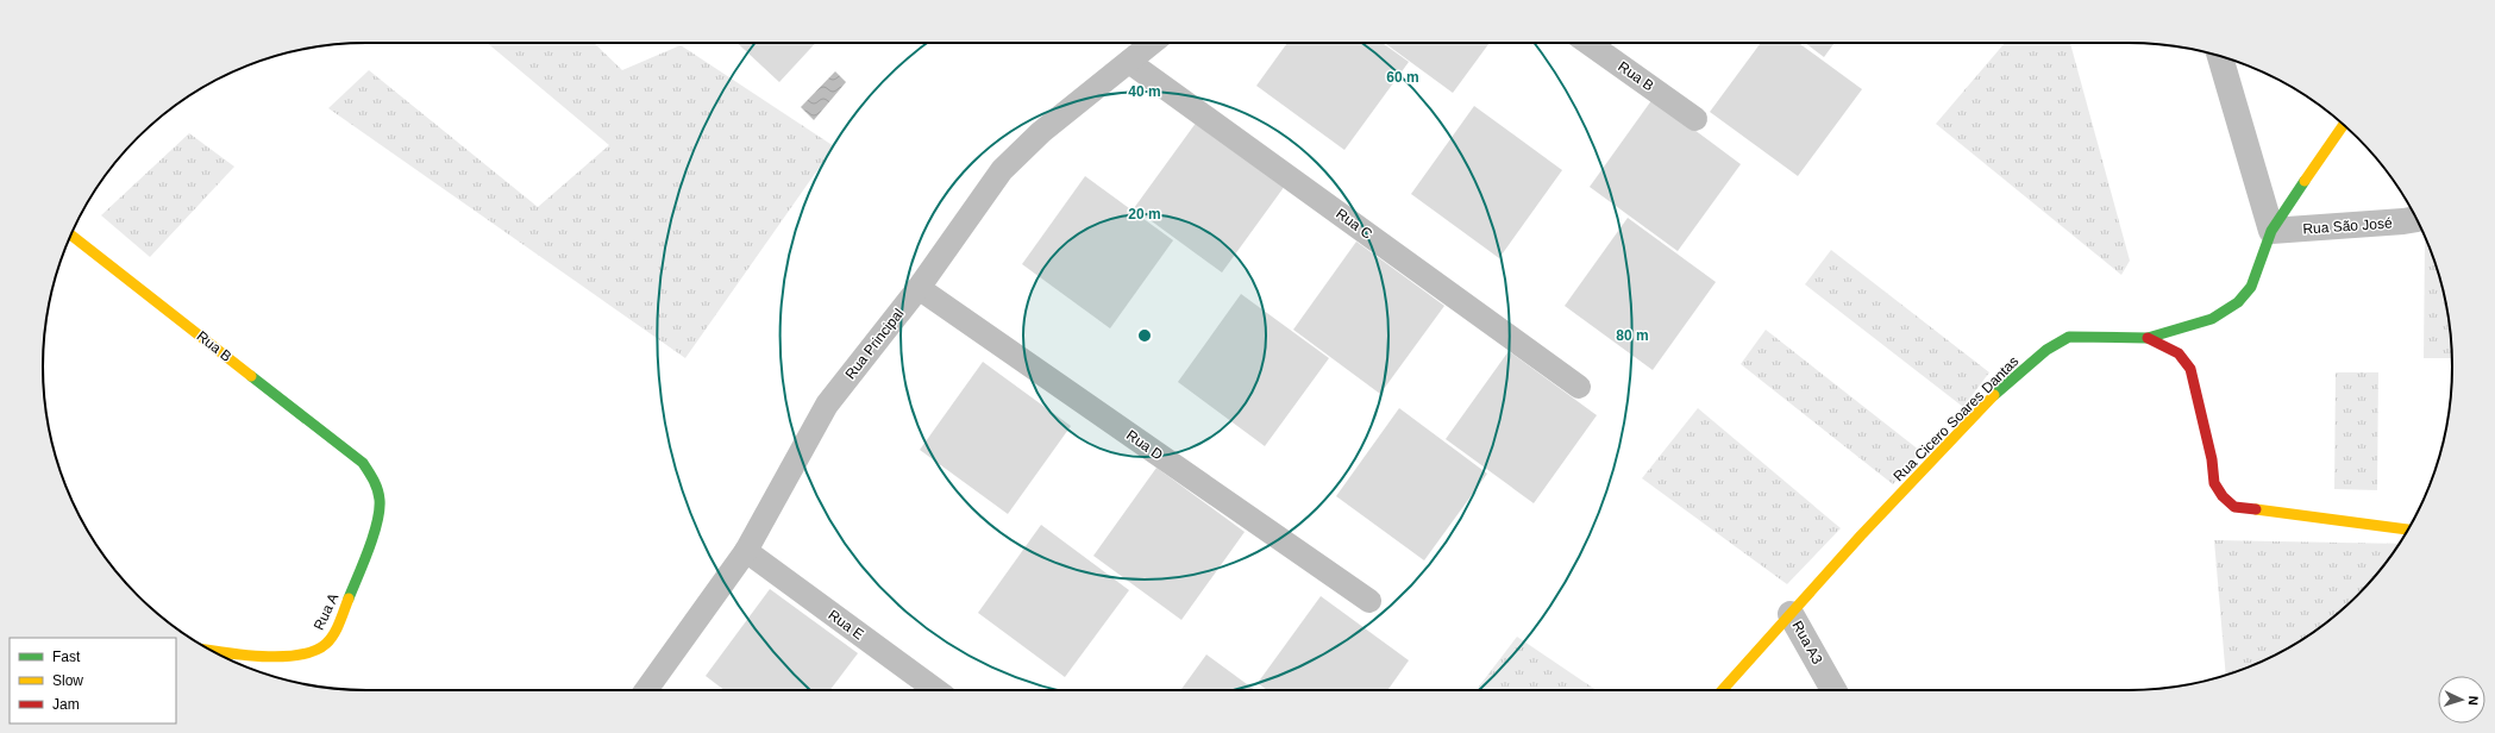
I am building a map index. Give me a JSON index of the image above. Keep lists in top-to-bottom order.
{
  "streets": {
    "street": [
      "Rua B",
      "Rua São José",
      "Rua Cicero Soares Dantas",
      "Rua A",
      "Rua A3"
    ],
    "lane": [
      "Rua C",
      "Rua Principal",
      "Rua D",
      "Rua E"
    ]
  },
  "crossings": [
    ["Rua B", "Rua A"],
    ["Rua C", "Rua Principal"],
    ["Rua São José", "Rua Cicero Soares Dantas"],
    ["Rua Principal", "Rua D"],
    ["Rua Principal", "Rua E"],
    ["Rua Cicero Soares Dantas", "Rua A3"]
  ],
  "legend": ["Fast", "Slow", "Jam"],
  "north": "right",
  "rings": [
    "60 m",
    "40 m",
    "20 m",
    "80 m"
  ]
}
